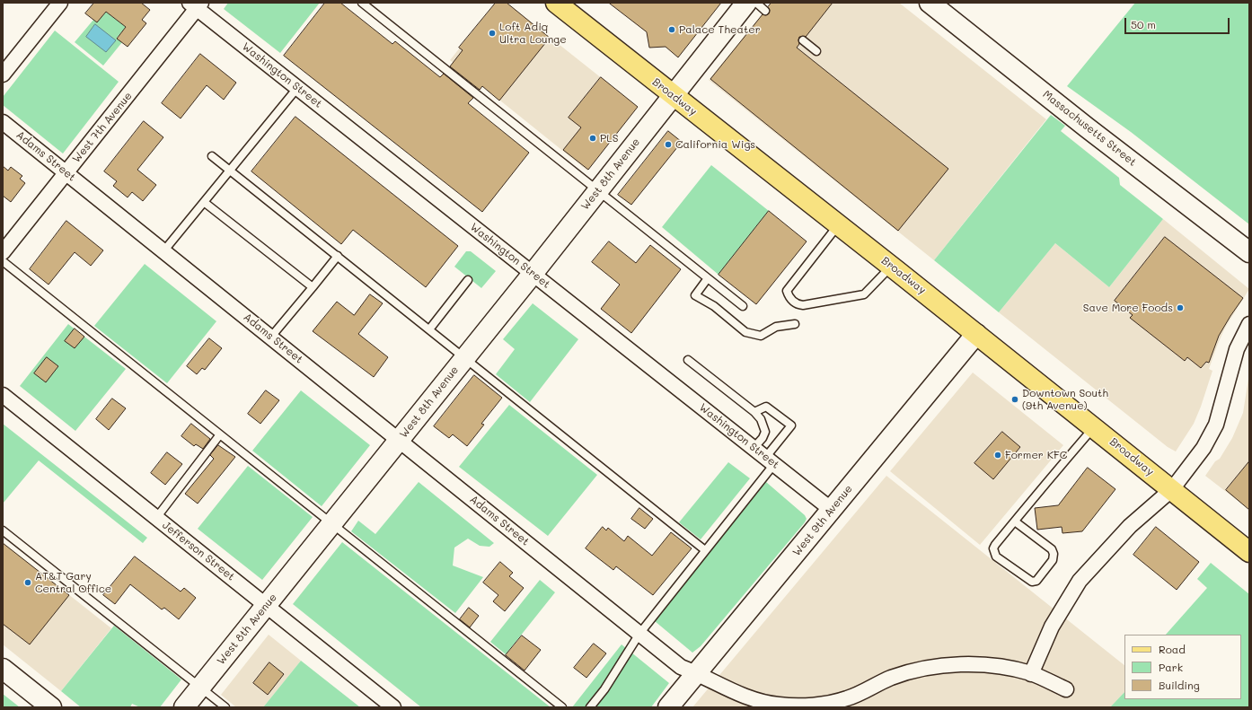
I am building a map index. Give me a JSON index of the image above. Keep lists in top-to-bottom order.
{
  "streets": {
    "main road": ["Broadway"],
    "street": [
      "Washington Street",
      "West 7th Avenue",
      "Massachusetts Street",
      "Adams Street",
      "West 8th Avenue",
      "West 9th Avenue",
      "Jefferson Street"
    ]
  },
  "crossings": [
    ["Washington Street", "West 7th Avenue"],
    ["Washington Street", "West 8th Avenue"],
    ["Washington Street", "West 9th Avenue"],
    ["Broadway", "West 8th Avenue"],
    ["Broadway", "West 9th Avenue"],
    ["West 7th Avenue", "Adams Street"],
    ["Adams Street", "West 8th Avenue"],
    ["Adams Street", "West 9th Avenue"],
    ["West 8th Avenue", "Jefferson Street"]
  ],
  "places": [
    "Palace Theater",
    "Loft Adiq Ultra Lounge",
    "PLS",
    "California Wigs",
    "Save More Foods",
    "Downtown South (9th Avenue)",
    "Former KFC",
    "AT&T Gary Central Office"
  ],
  "legend": ["Road", "Park", "Building"],
  "scale_bar": "50 m"
}
